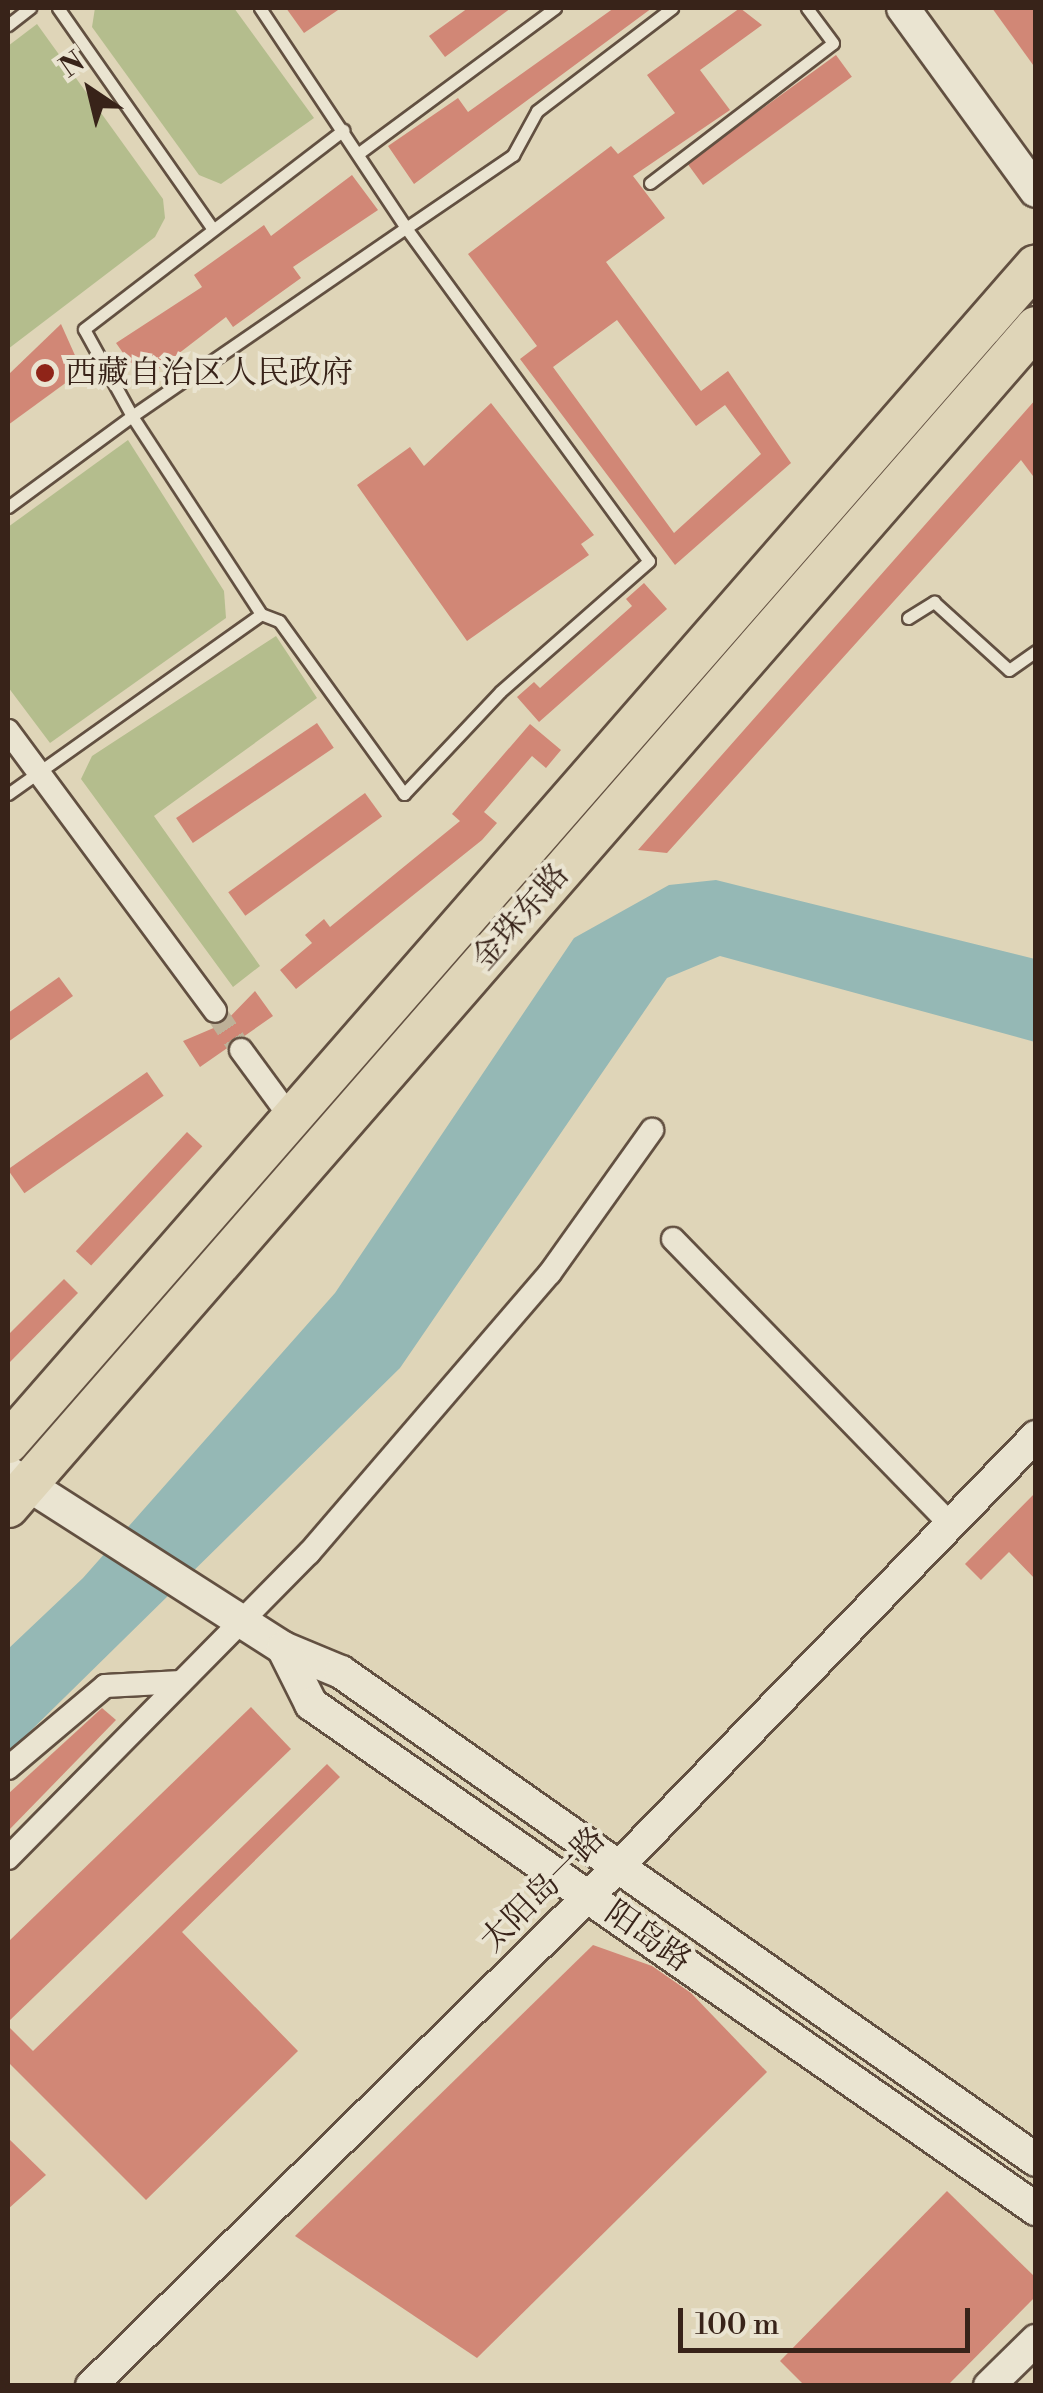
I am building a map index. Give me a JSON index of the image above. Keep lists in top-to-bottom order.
{
  "streets": {
    "highway": ["金珠东路"],
    "main road": ["阳岛路"],
    "street": ["太阳岛一路"]
  },
  "crossings": [
    ["金珠东路", "阳岛路"],
    ["太阳岛一路", "阳岛路"]
  ],
  "places": ["西藏自治区人民政府"],
  "scale_bar": "100 m",
  "north": "top left"
}
